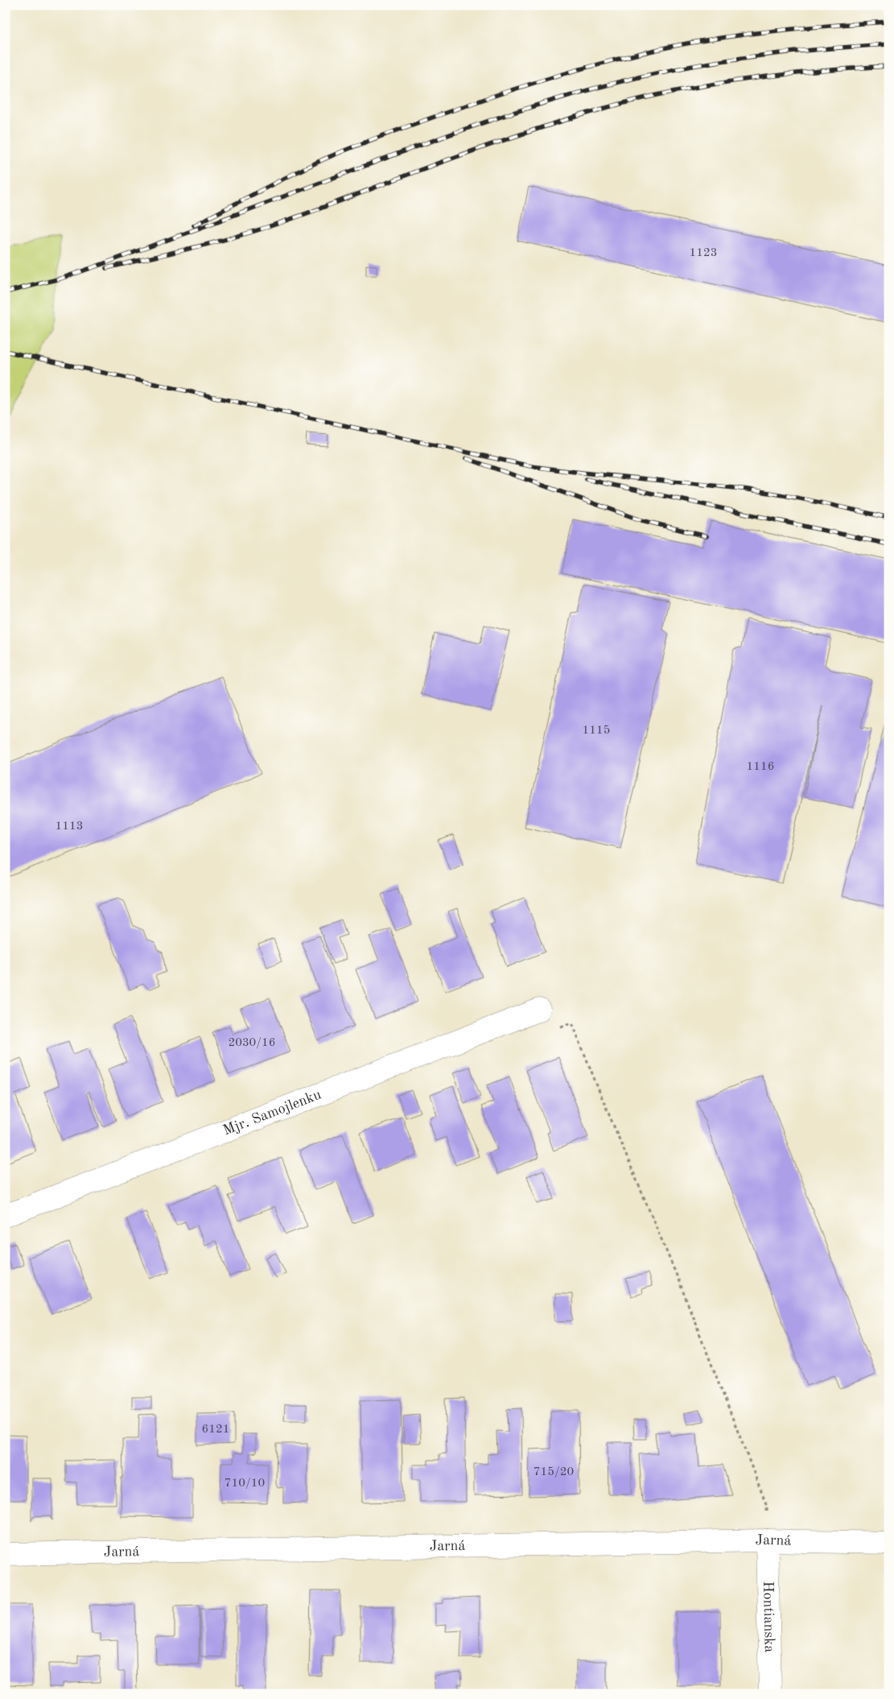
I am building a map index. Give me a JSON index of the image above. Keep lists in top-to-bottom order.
{
  "streets": {
    "street": ["Mjr. Samojlenku", "Jarná", "Hontianska"]
  },
  "crossings": [
    ["Jarná", "Hontianska"]
  ],
  "house_numbers": [
    "1123",
    "1115",
    "1116",
    "1113",
    "2030/16",
    "6121",
    "715/20",
    "710/10"
  ]
}
